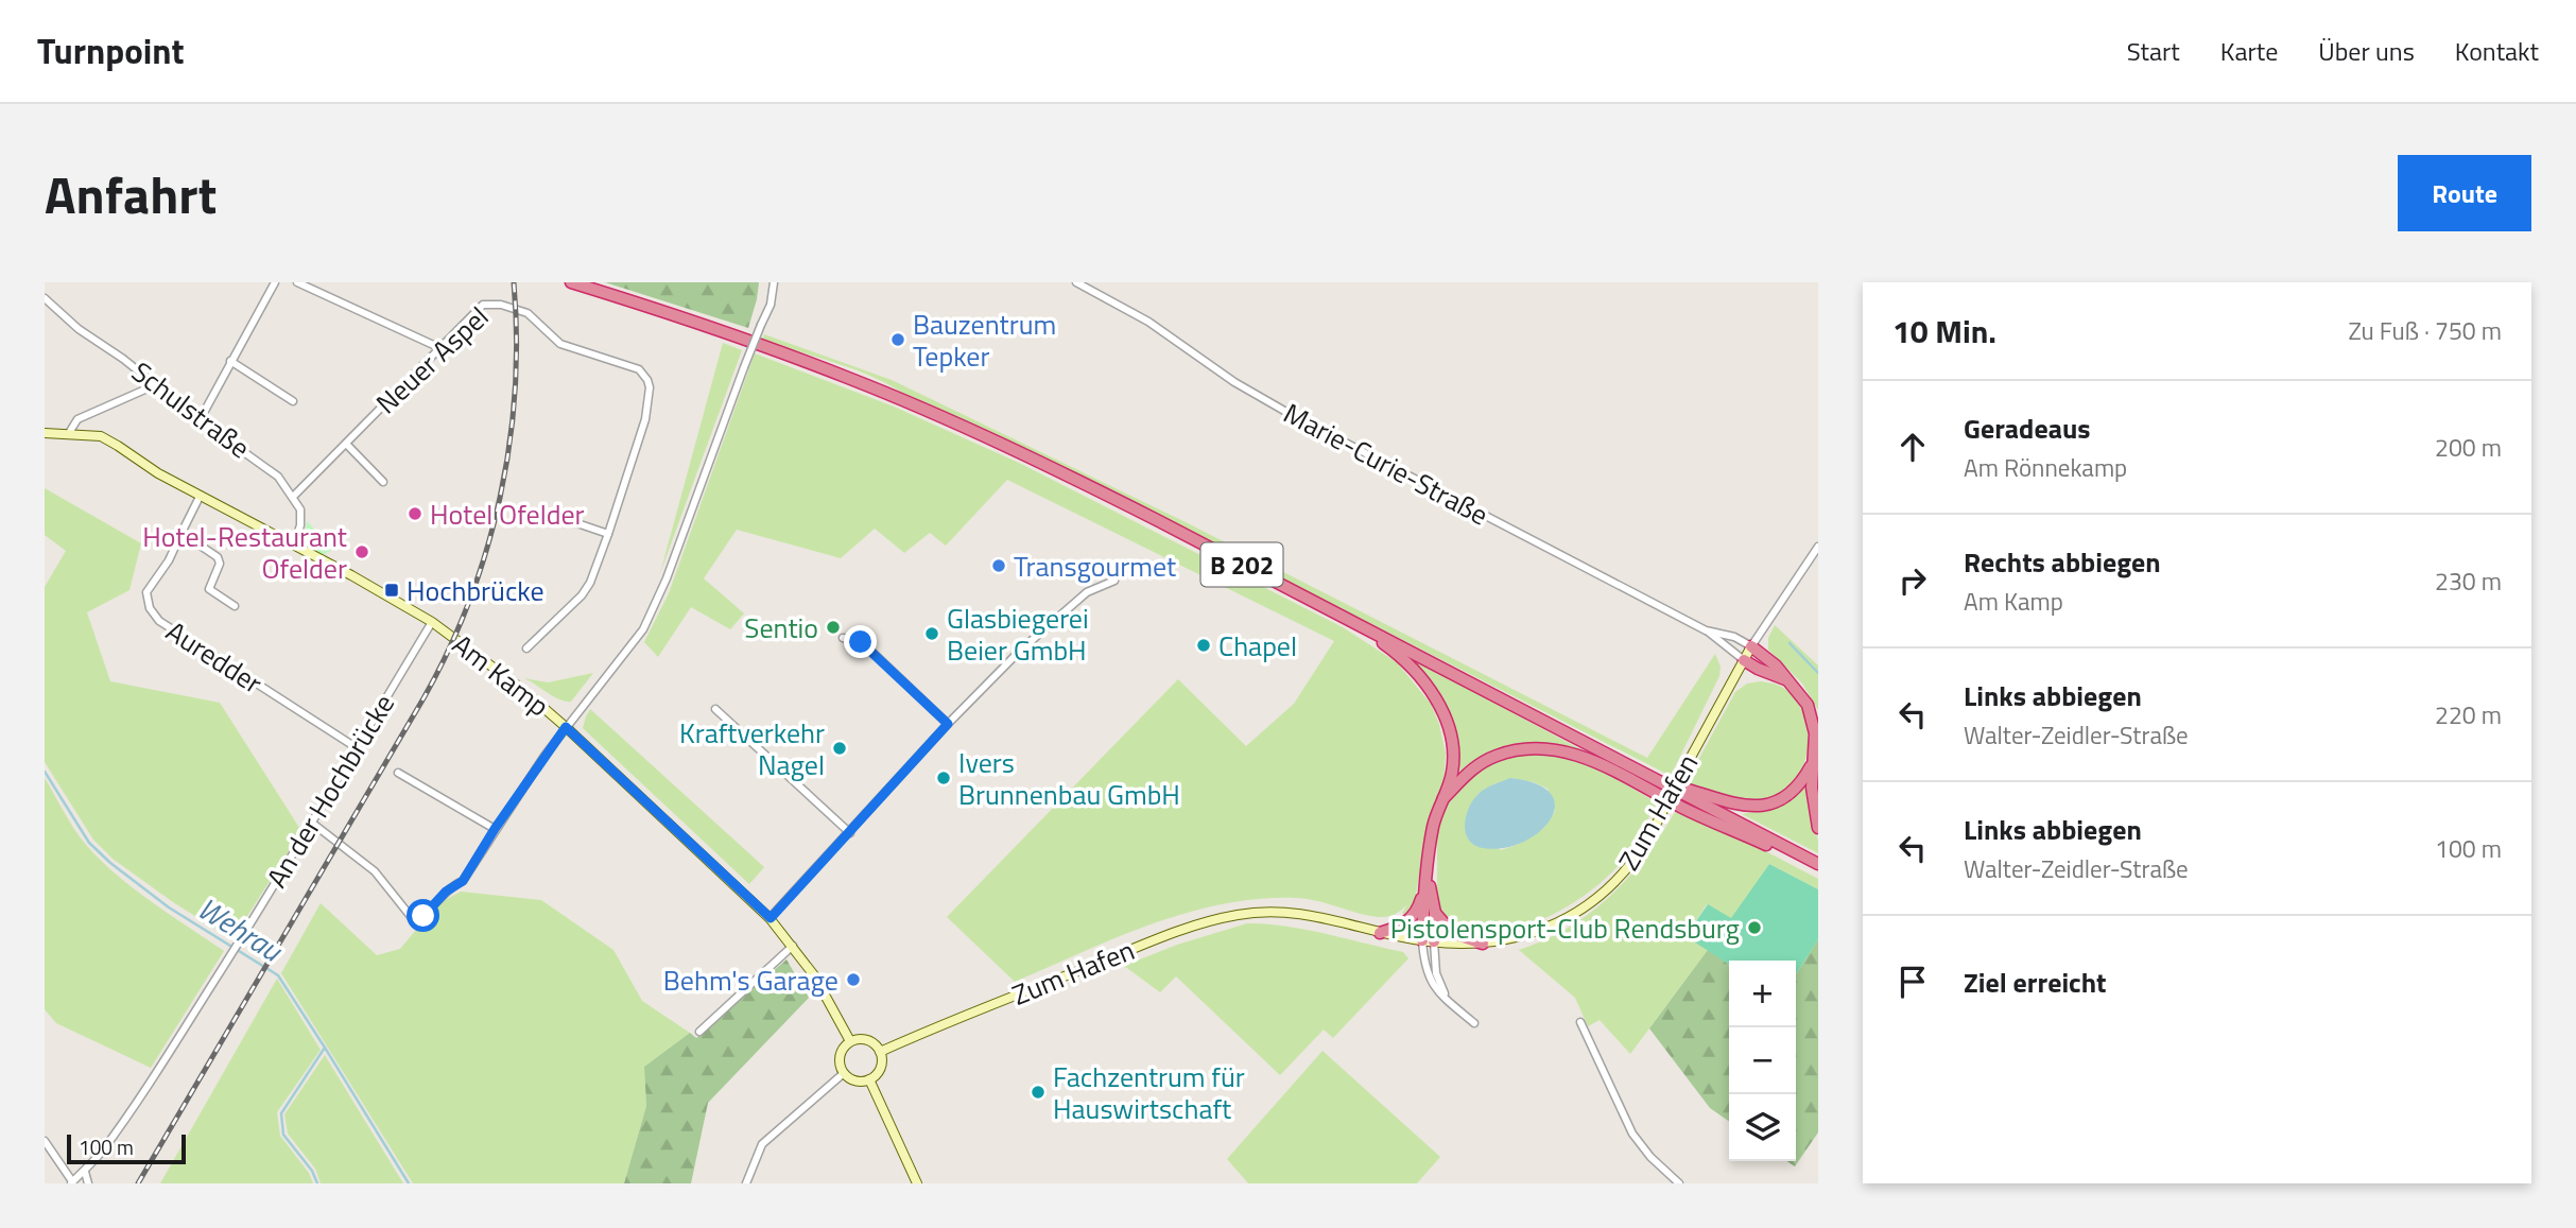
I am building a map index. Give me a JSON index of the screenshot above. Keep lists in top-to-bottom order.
{
  "streets": {
    "highway": ["B 202"],
    "main road": ["Am Kamp", "Zum Hafen"],
    "street": [
      "Neuer Aspel",
      "Schulstraße",
      "Marie-Curie-Straße",
      "Auredder",
      "An der Hochbrücke"
    ]
  },
  "crossings": [
    ["Neuer Aspel", "Schulstraße"],
    ["Marie-Curie-Straße", "Zum Hafen"],
    ["Auredder", "Am Kamp"],
    ["Auredder", "An der Hochbrücke"],
    ["Am Kamp", "An der Hochbrücke"],
    ["Am Kamp", "Zum Hafen"]
  ],
  "water": ["Wehrau"],
  "places": {
    "other": [
      "Bauzentrum Tepker",
      "Hotel Ofelder",
      "Hotel-Restaurant Ofelder",
      "Transgourmet",
      "Sentio",
      "Glasbiegerei Beier GmbH",
      "Chapel",
      "Kraftverkehr Nagel",
      "Ivers Brunnenbau GmbH",
      "Pistolensport-Club Rendsburg",
      "Behm's Garage",
      "Fachzentrum für Hauswirtschaft"
    ],
    "transit": ["Hochbrücke"]
  },
  "scale_bar": "100 m",
  "page": {
    "header": "Turnpoint",
    "nav": [
      "Start",
      "Karte",
      "Über uns",
      "Kontakt"
    ],
    "title": "Anfahrt",
    "buttons": "Route",
    "heading": ["10 Min.", "Zu Fuß · 750 m"],
    "list": [
      ["Geradeaus", "Am Rönnekamp", "200 m"],
      ["Rechts abbiegen", "Am Kamp", "230 m"],
      ["Links abbiegen", "Walter-Zeidler-Straße", "220 m"],
      ["Links abbiegen", "Walter-Zeidler-Straße", "100 m"],
      "Ziel erreicht"
    ],
    "map_buttons": ["+", "−"],
    "scale": "100 m"
  }
}
